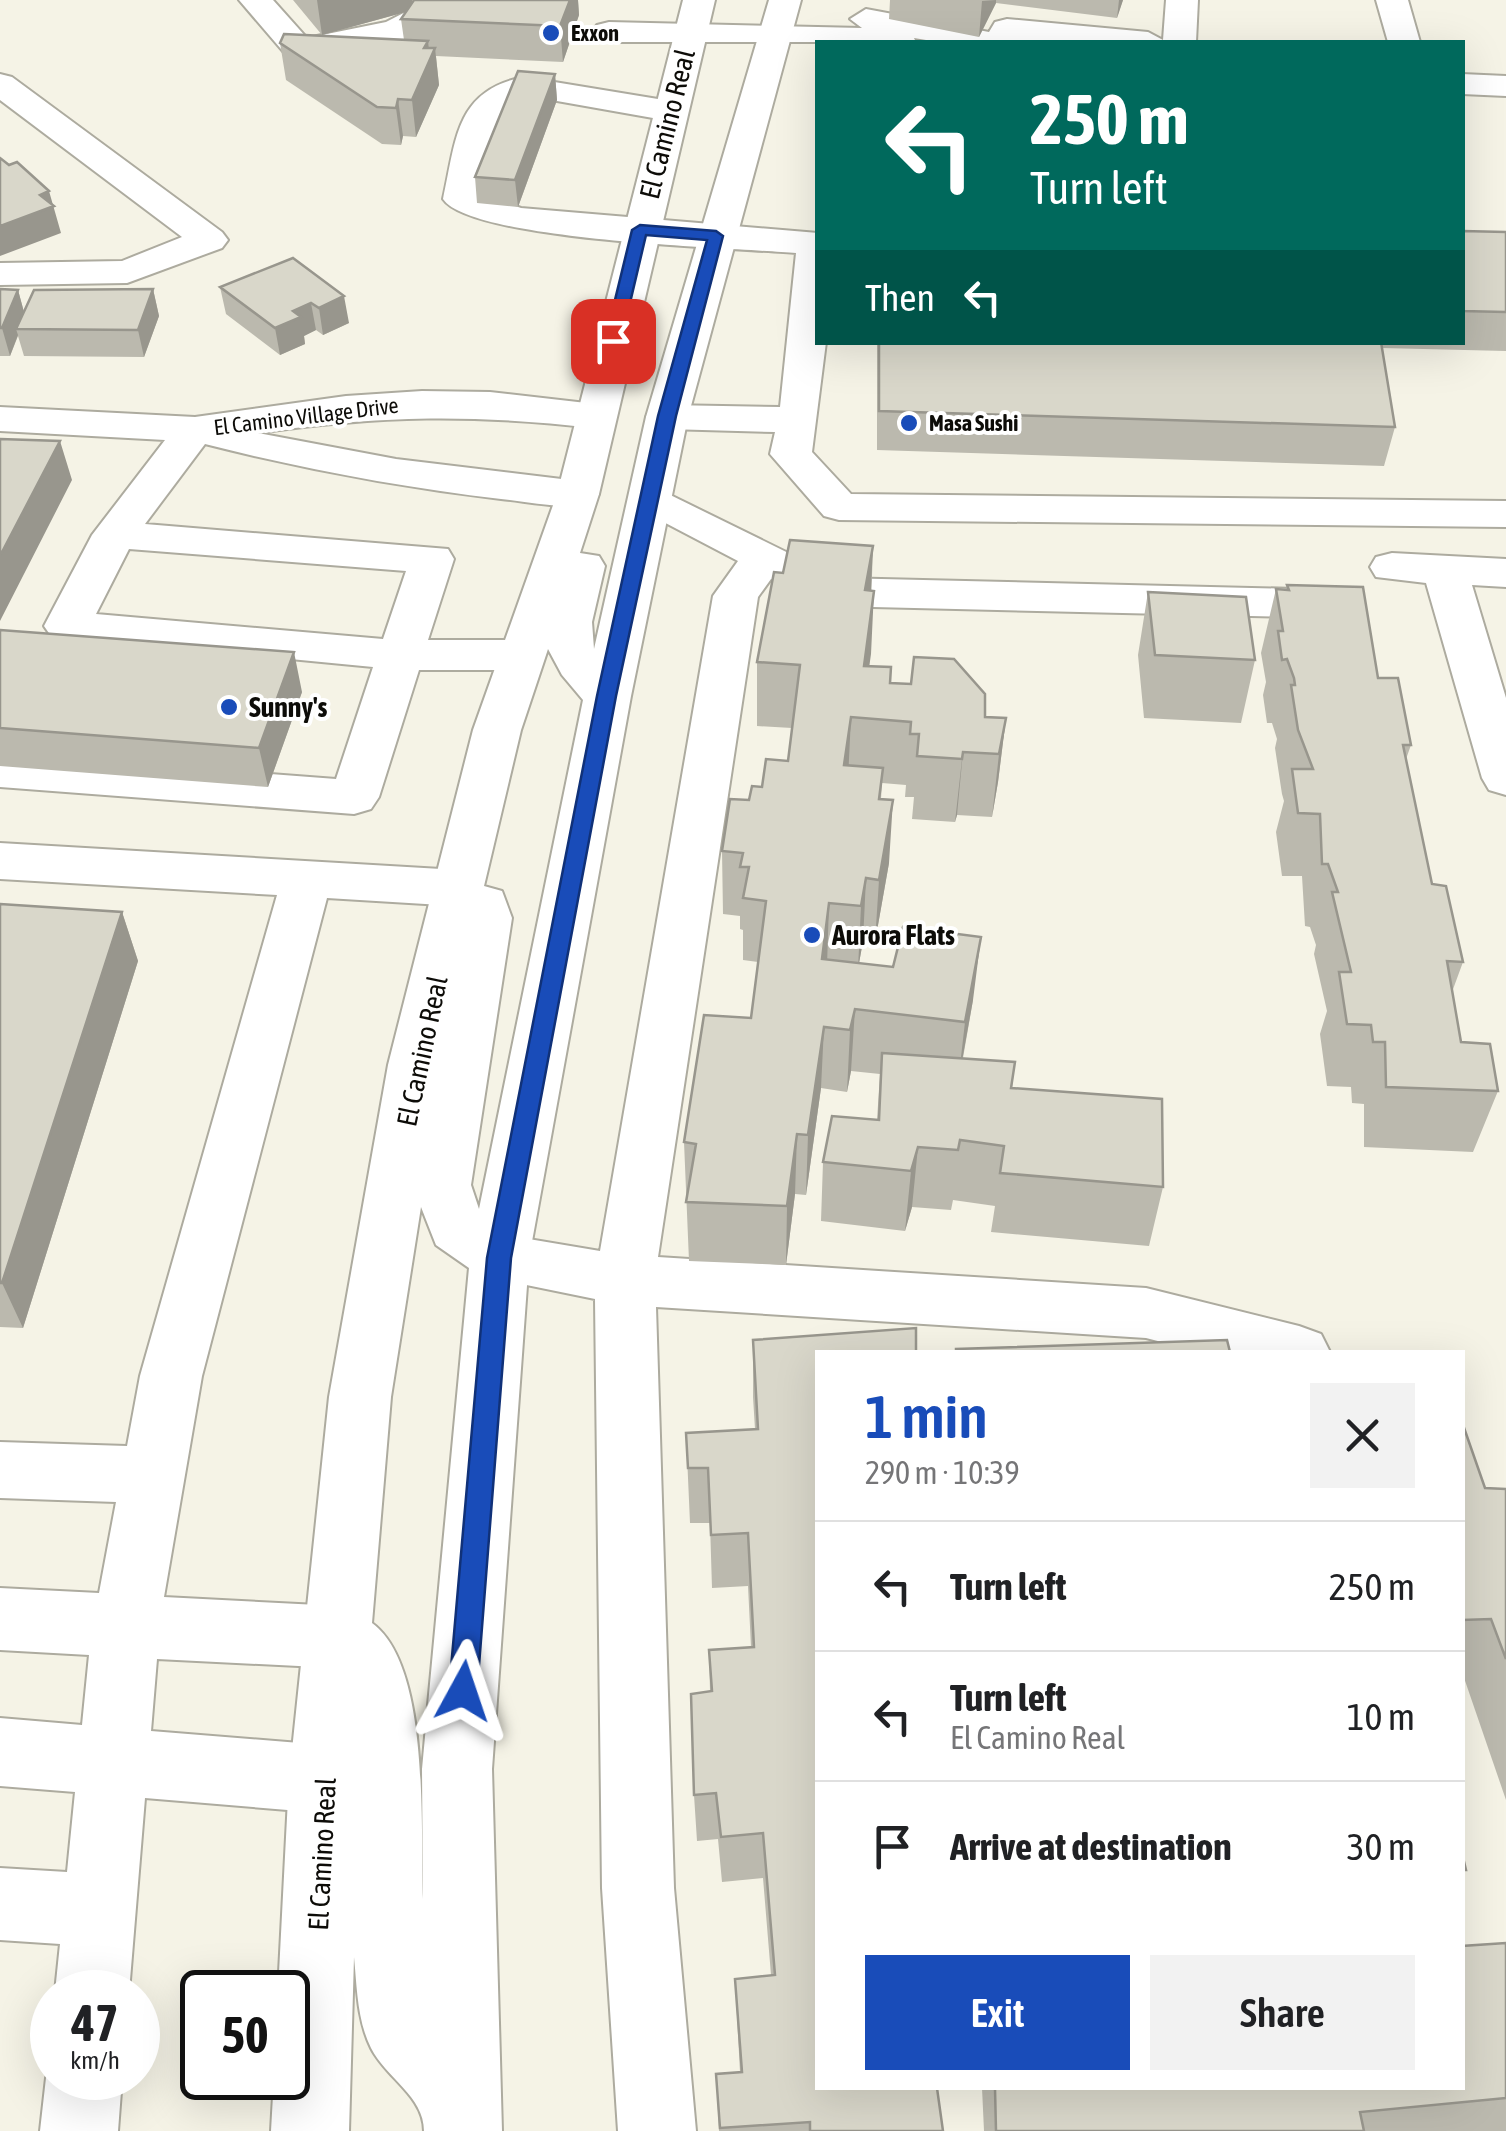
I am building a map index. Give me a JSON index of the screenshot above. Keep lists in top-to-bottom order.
{
  "streets": {
    "main road": ["El Camino Real", "El Camino Village Drive"]
  },
  "crossings": [
    ["El Camino Real", "El Camino Village Drive"]
  ],
  "places": [
    "Exxon",
    "Masa Sushi",
    "Sunny's",
    "Aurora Flats"
  ],
  "page": {
    "turn": ["250 m", "Turn left"],
    "then": "Then",
    "heading": ["1 min", "290 m · 10:39"],
    "list": [
      {
        "name": "Turn left",
        "value": "250 m"
      },
      {
        "name": "Turn left",
        "note": "El Camino Real",
        "value": "10 m"
      },
      {
        "name": "Arrive at destination",
        "value": "30 m"
      }
    ],
    "buttons": ["Exit", "Share"],
    "speed": "47 km/h",
    "limit": "50"
  }
}
